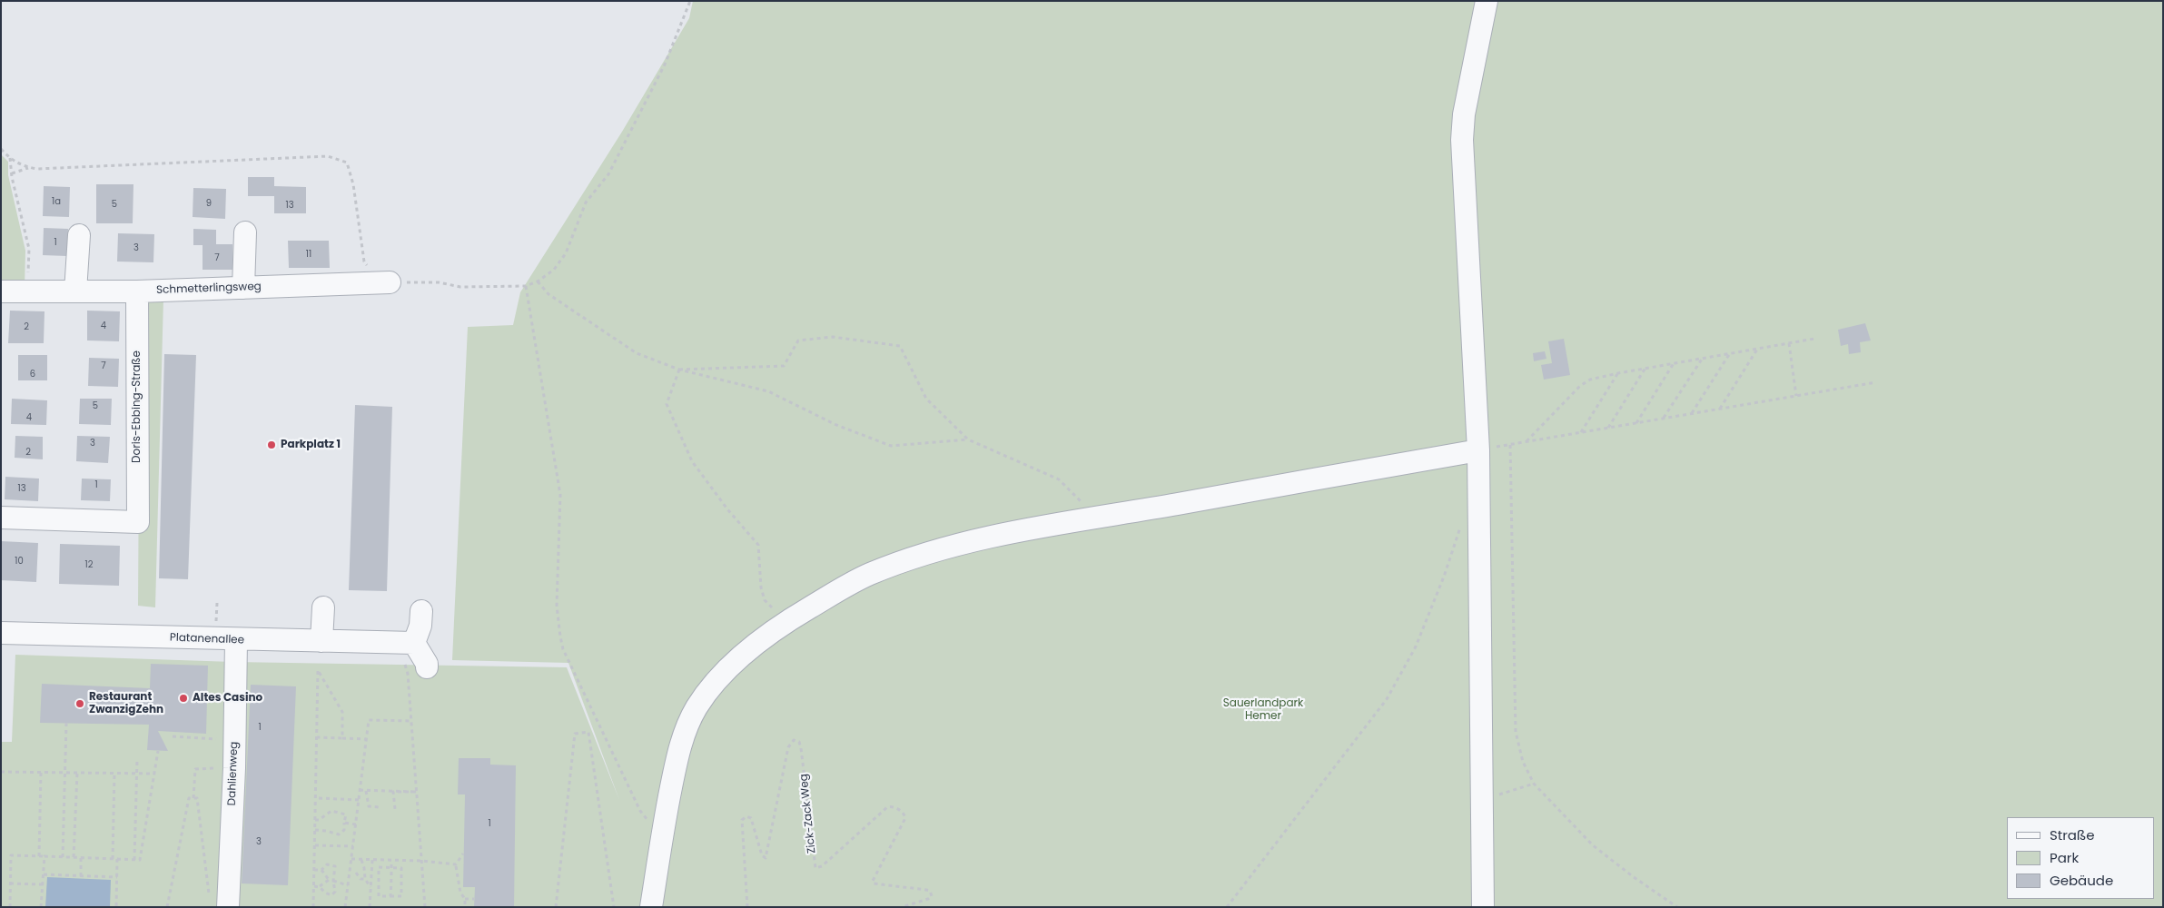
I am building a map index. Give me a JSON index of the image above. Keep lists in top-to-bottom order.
{
  "streets": {
    "street": [
      "Schmetterlingsweg",
      "Doris-Ebbing-Straße",
      "Platanenallee",
      "Dahlienweg"
    ],
    "path": ["Zick-Zack Weg"]
  },
  "crossings": [
    ["Schmetterlingsweg", "Doris-Ebbing-Straße"],
    ["Platanenallee", "Dahlienweg"]
  ],
  "parks": ["Sauerlandpark Hemer"],
  "places": ["Parkplatz 1", "Altes Casino", "Restaurant ZwanzigZehn"],
  "house_numbers": [
    "1a",
    "9",
    "5",
    "13",
    "1",
    "3",
    "11",
    "7",
    "4",
    "2",
    "7",
    "6",
    "5",
    "4",
    "3",
    "2",
    "1",
    "13",
    "10",
    "12",
    "1",
    "1",
    "3"
  ],
  "legend": ["Straße", "Park", "Gebäude"]
}
